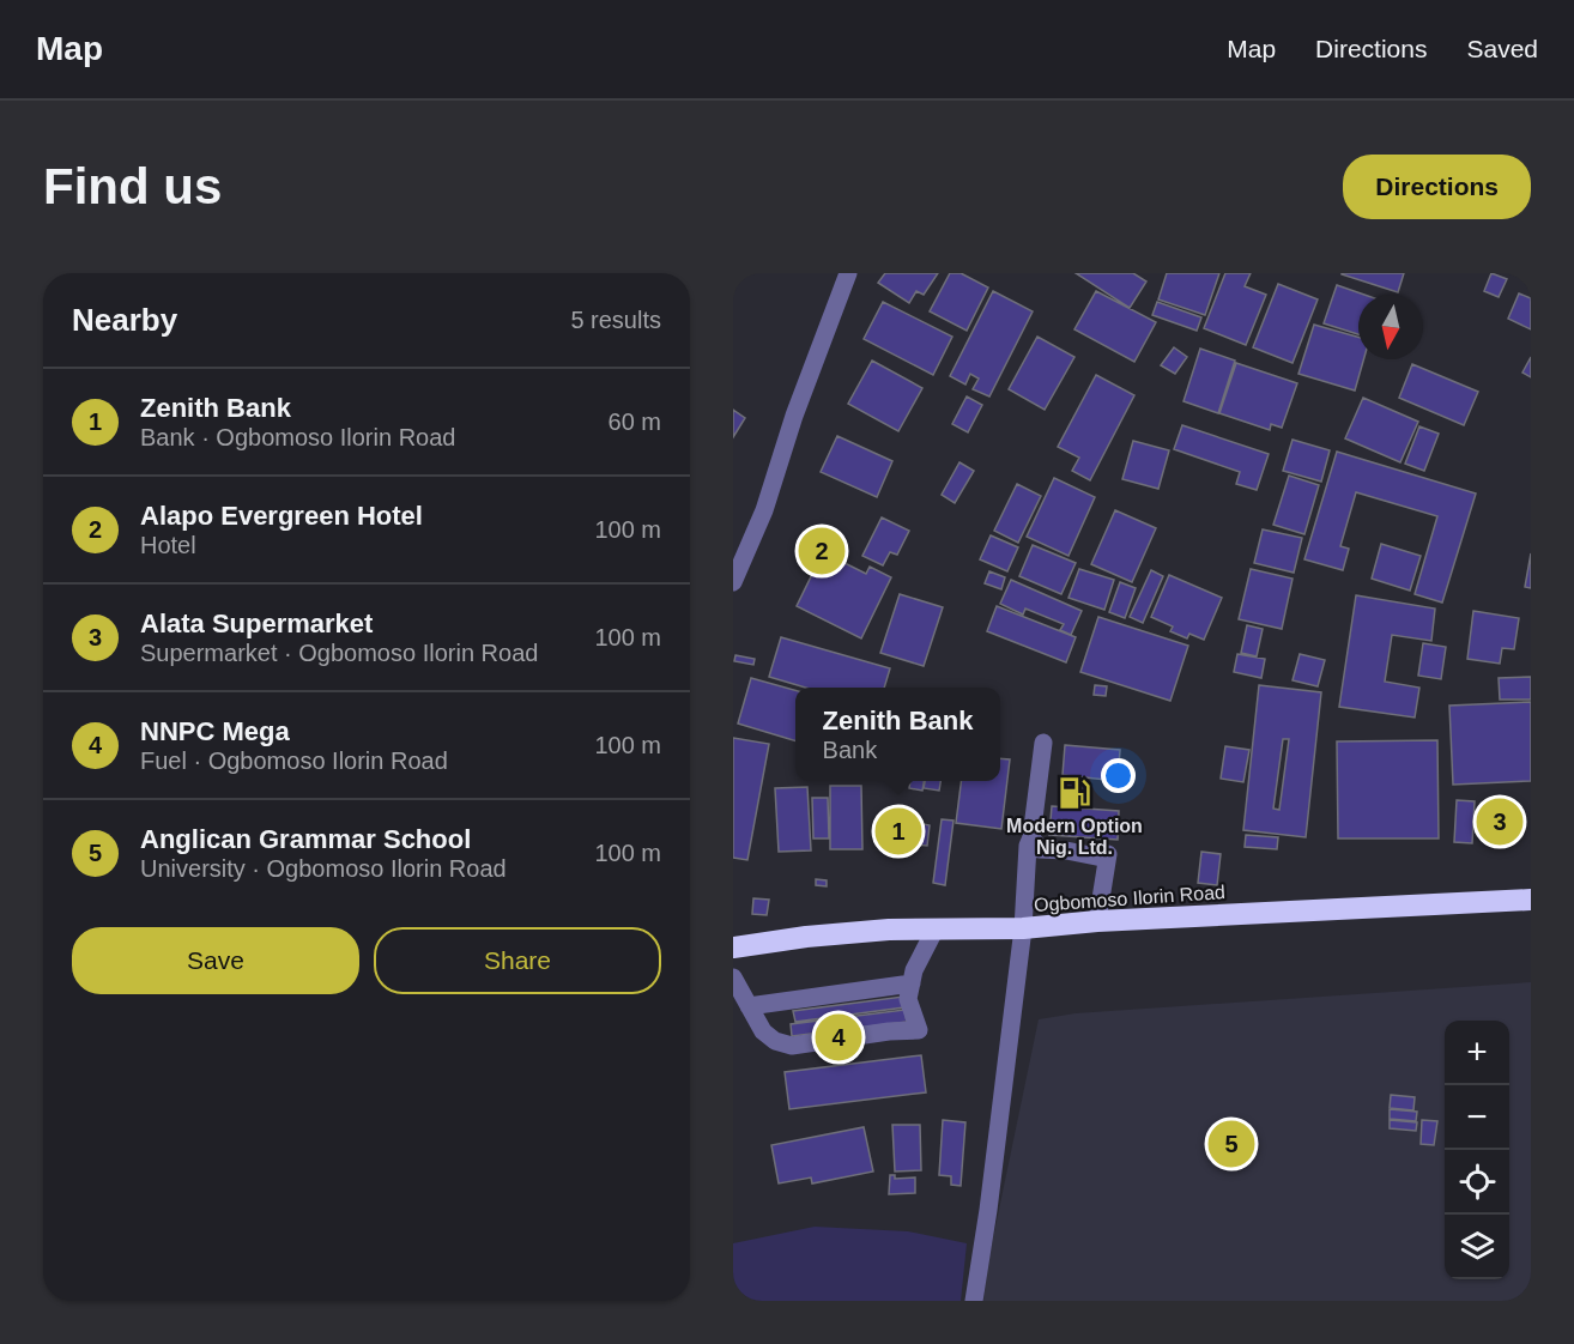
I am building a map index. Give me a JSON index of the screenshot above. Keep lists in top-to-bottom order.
{
  "streets": {
    "highway": ["Ogbomoso Ilorin Road"]
  },
  "places": {
    "fuel station": ["Modern Option Nig. Ltd."]
  },
  "north": "bottom",
  "page": {
    "header": "Map",
    "nav": ["Map", "Directions", "Saved"],
    "buttons": [
      "Directions",
      ["Save", "Share"]
    ],
    "title": "Find us",
    "heading": ["Nearby", "5 results"],
    "list": [
      {
        "mark": "1",
        "name": "Zenith Bank",
        "note": "Bank · Ogbomoso Ilorin Road",
        "value": "60 m"
      },
      {
        "mark": "2",
        "name": "Alapo Evergreen Hotel",
        "note": "Hotel",
        "value": "100 m"
      },
      {
        "mark": "3",
        "name": "Alata Supermarket",
        "note": "Supermarket · Ogbomoso Ilorin Road",
        "value": "100 m"
      },
      {
        "mark": "4",
        "name": "NNPC Mega",
        "note": "Fuel · Ogbomoso Ilorin Road",
        "value": "100 m"
      },
      {
        "mark": "5",
        "name": "Anglican Grammar School",
        "note": "University · Ogbomoso Ilorin Road",
        "value": "100 m"
      }
    ],
    "pins": [
      "2",
      "3",
      "1",
      "4",
      "5"
    ],
    "popup": ["Zenith Bank", "Bank"],
    "map_buttons": ["+", "−"]
  }
}
